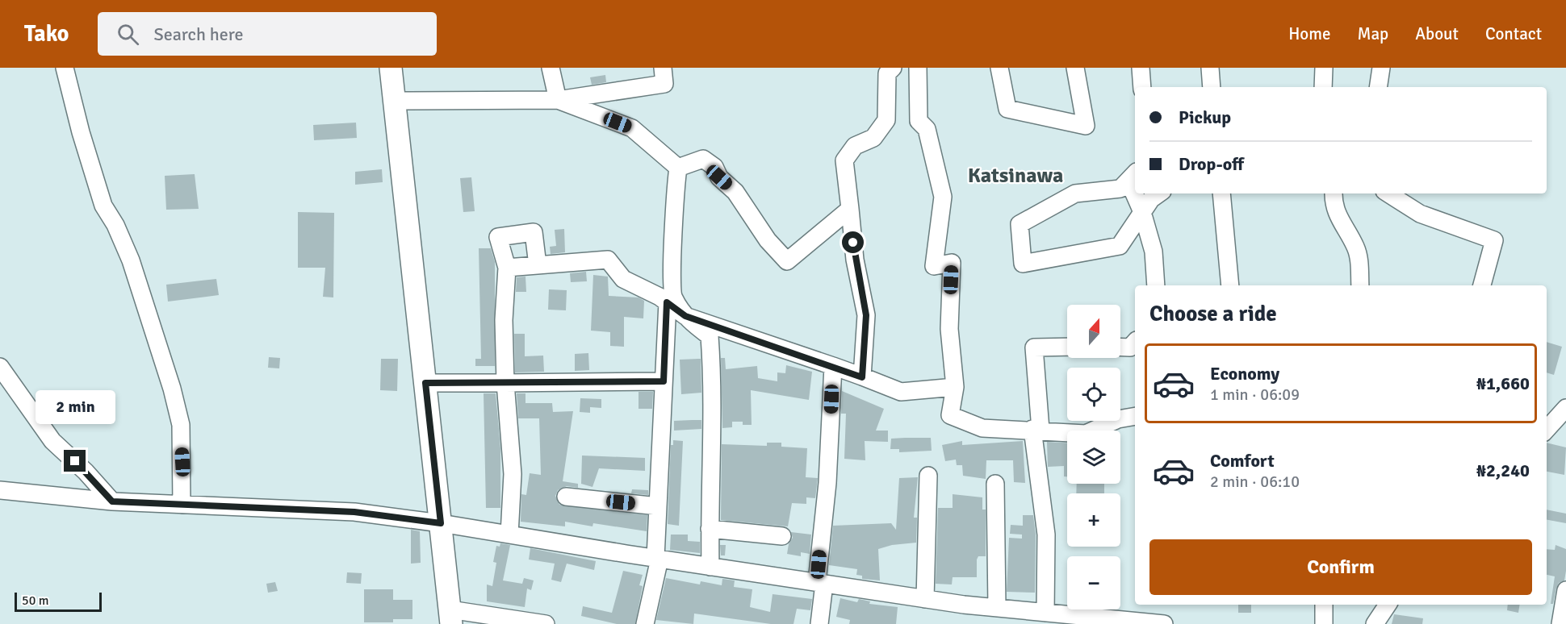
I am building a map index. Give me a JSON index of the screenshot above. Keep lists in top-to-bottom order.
{
  "districts": ["Katsinawa"],
  "scale_bar": "50 m",
  "north": "top",
  "page": {
    "header": "Tako",
    "search": "Search here",
    "nav": [
      "Home",
      "Map",
      "About",
      "Contact"
    ],
    "banner": ["Pickup", "Drop-off"],
    "heading": "Choose a ride",
    "map_buttons": ["+", "−"],
    "list": [
      {
        "name": "Economy",
        "note": "1 min · 06:09",
        "value": "₦1,660"
      },
      {
        "name": "Comfort",
        "note": "2 min · 06:10",
        "value": "₦2,240"
      }
    ],
    "bubble": "2 min",
    "buttons": "Confirm",
    "scale": "50 m"
  }
}
